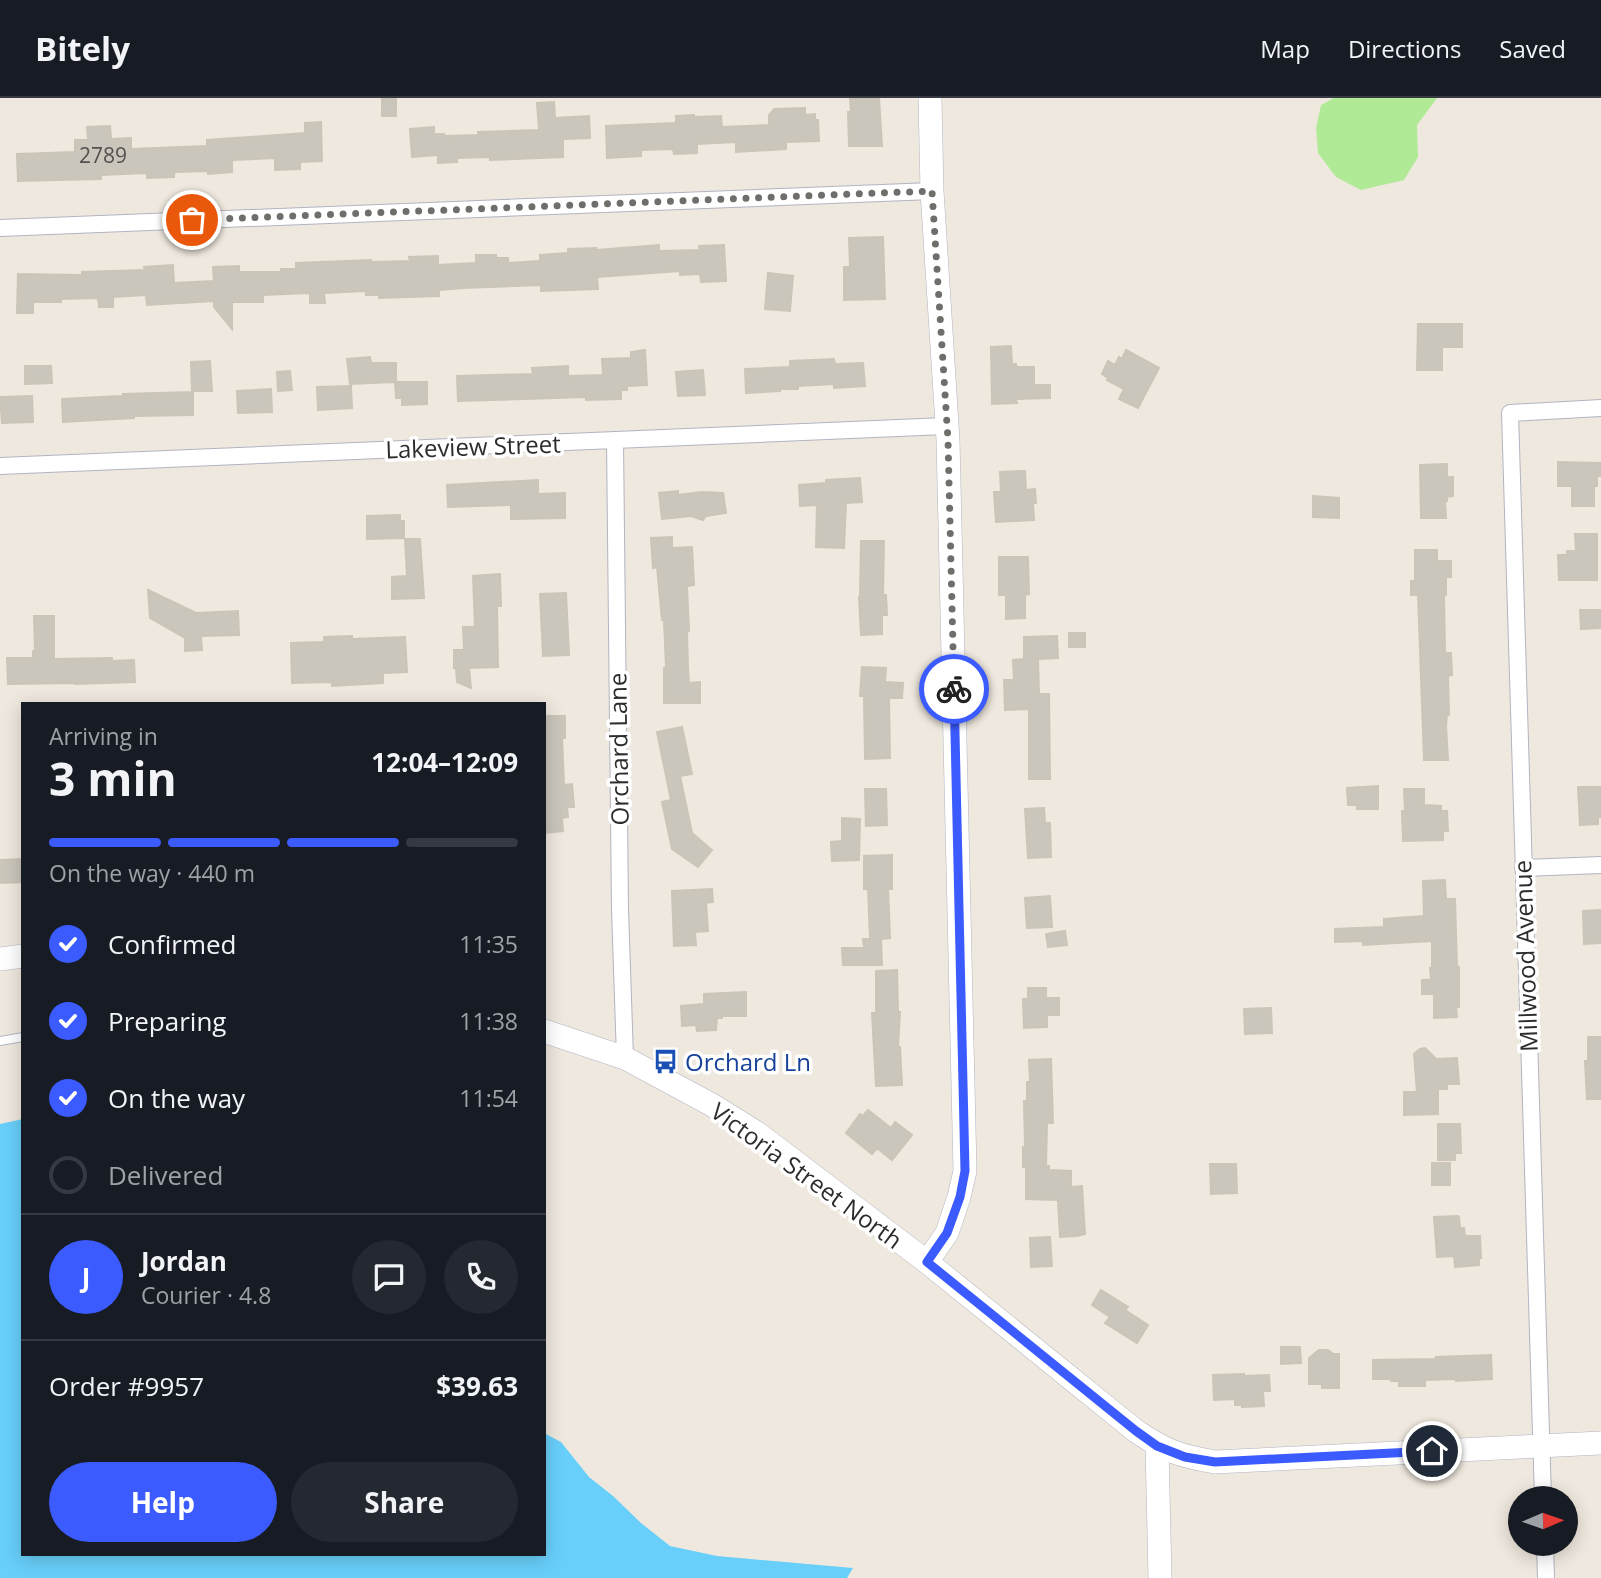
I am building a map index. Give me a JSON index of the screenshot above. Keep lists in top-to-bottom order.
{
  "streets": {
    "street": [
      "Lakeview Street",
      "Orchard Lane",
      "Millwood Avenue",
      "Victoria Street North"
    ]
  },
  "crossings": [
    ["Lakeview Street", "Orchard Lane"],
    ["Orchard Lane", "Victoria Street North"],
    ["Millwood Avenue", "Victoria Street North"]
  ],
  "places": {
    "bus stop": ["Orchard Ln"]
  },
  "house_numbers": ["2789"],
  "north": "right",
  "page": {
    "header": "Bitely",
    "nav": ["Map", "Directions", "Saved"],
    "heading": ["3 min", "Arriving in", "12:04–12:09"],
    "panel": [
      "Jordan",
      "Courier · 4.8",
      "Order #9957",
      "$39.63"
    ],
    "bar": "On the way · 440 m",
    "list": [
      ["Confirmed", "11:35"],
      ["Preparing", "11:38"],
      ["On the way", "11:54"],
      "Delivered"
    ],
    "round": "J",
    "buttons": ["Help", "Share"]
  }
}
